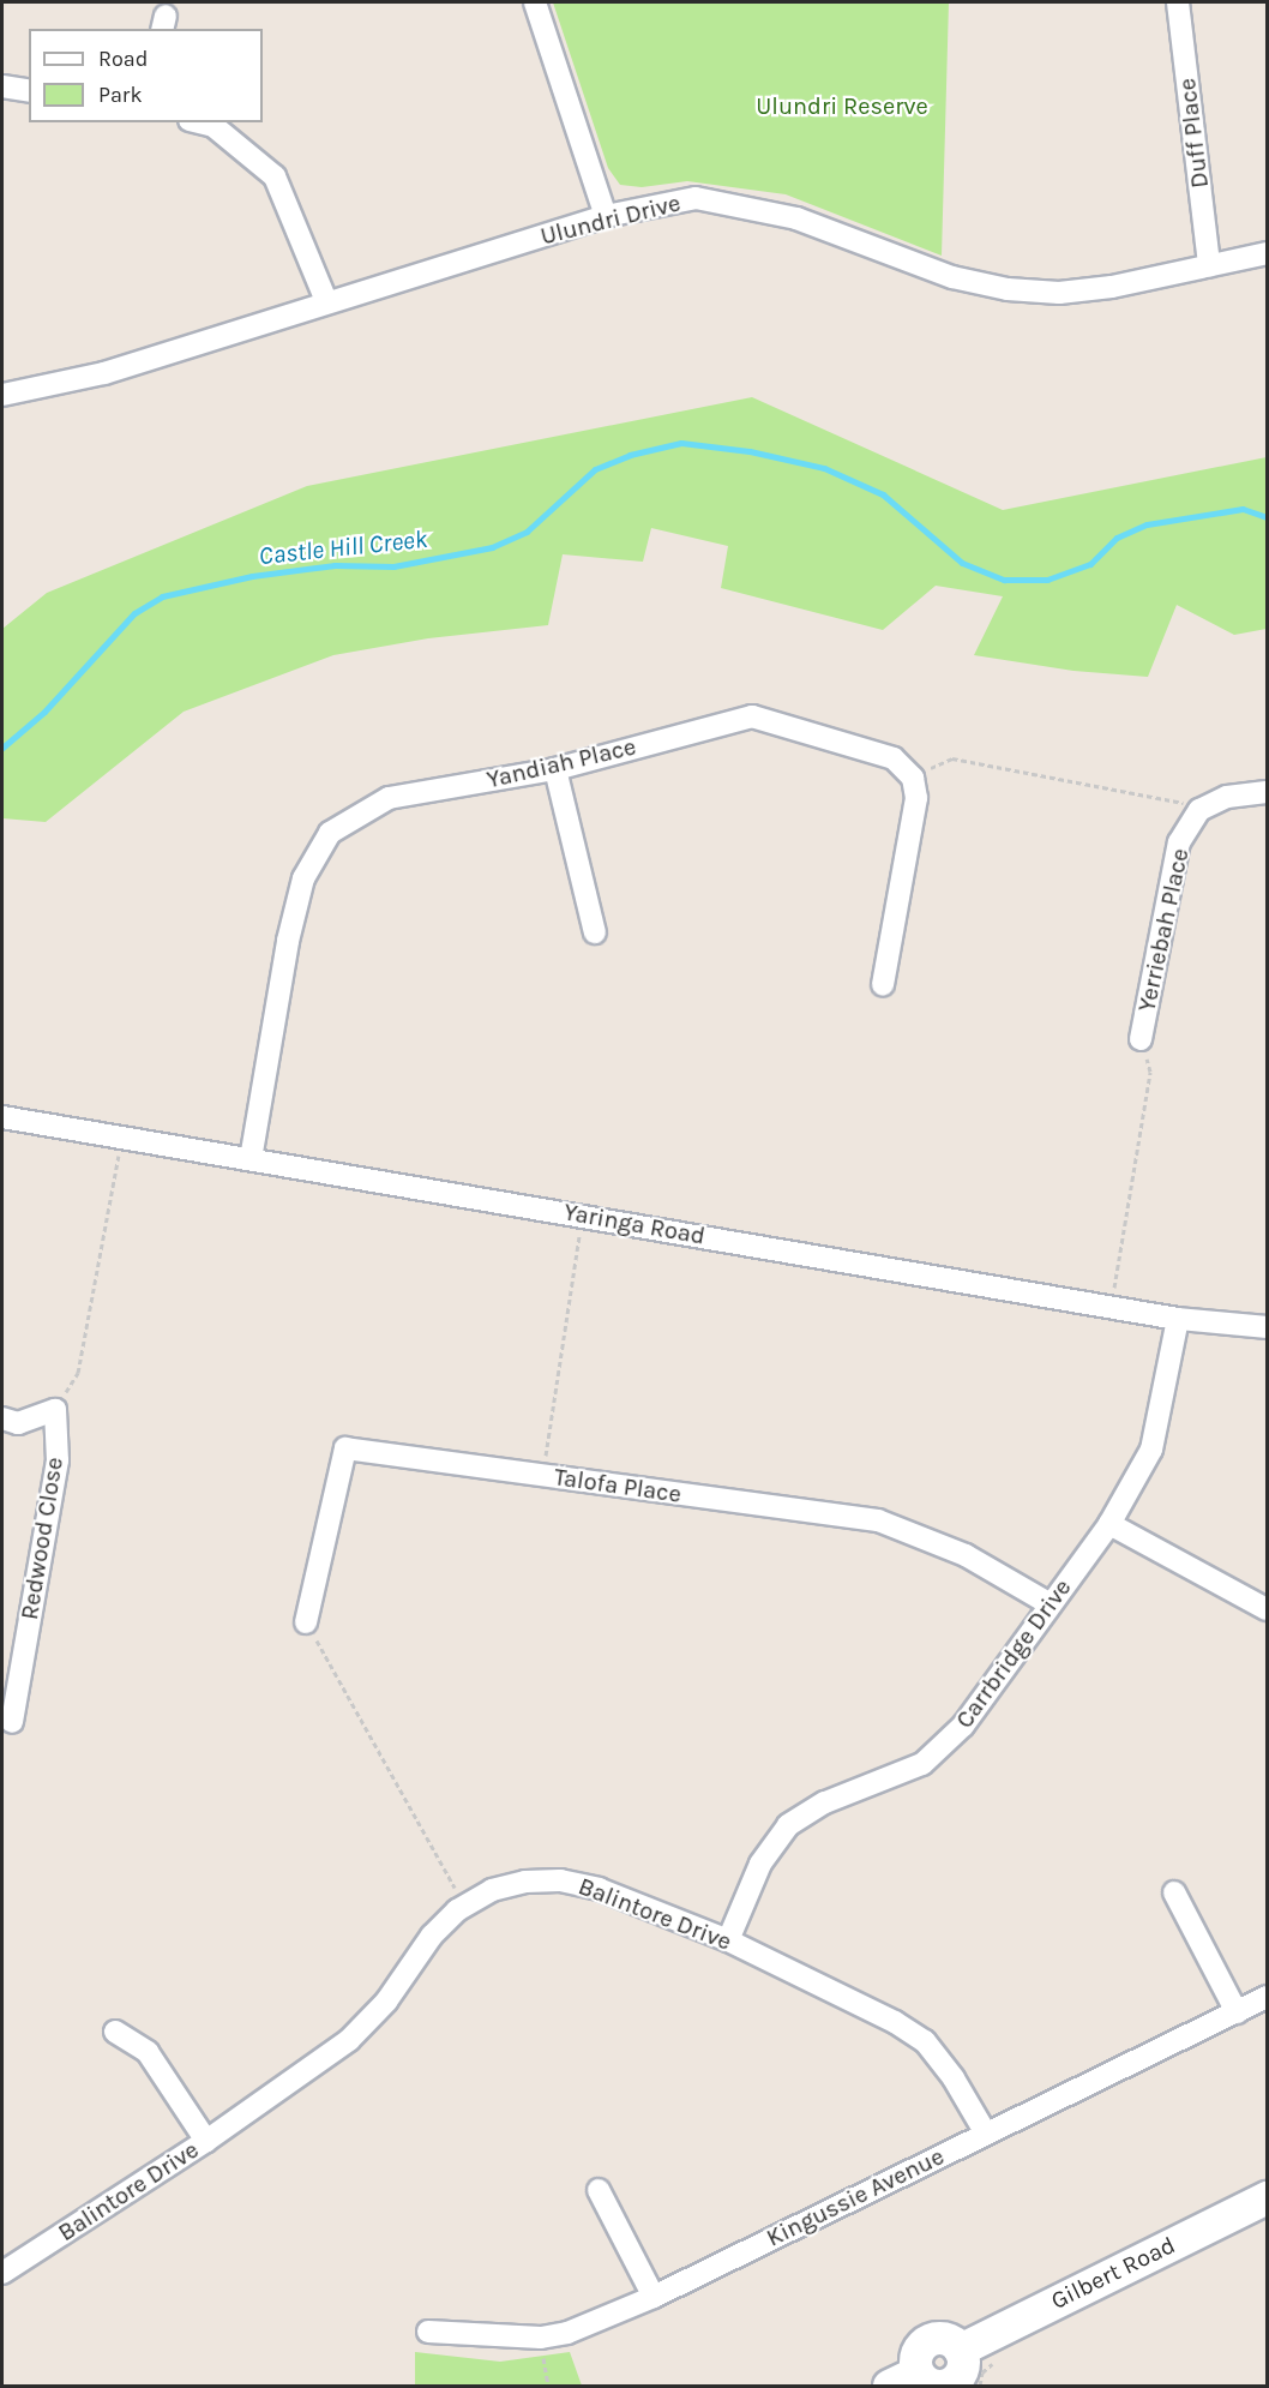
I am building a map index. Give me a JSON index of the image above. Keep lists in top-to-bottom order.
{
  "streets": {
    "main road": ["Gilbert Road"],
    "street": [
      "Duff Place",
      "Ulundri Drive",
      "Yandiah Place",
      "Yerriebah Place",
      "Yaringa Road",
      "Talofa Place",
      "Redwood Close",
      "Carrbridge Drive",
      "Balintore Drive",
      "Kingussie Avenue"
    ]
  },
  "crossings": [
    ["Duff Place", "Ulundri Drive"],
    ["Yandiah Place", "Yaringa Road"],
    ["Yaringa Road", "Carrbridge Drive"],
    ["Talofa Place", "Carrbridge Drive"],
    ["Carrbridge Drive", "Balintore Drive"],
    ["Balintore Drive", "Kingussie Avenue"]
  ],
  "water": ["Castle Hill Creek"],
  "parks": ["Ulundri Reserve"],
  "legend": ["Road", "Park"]
}
